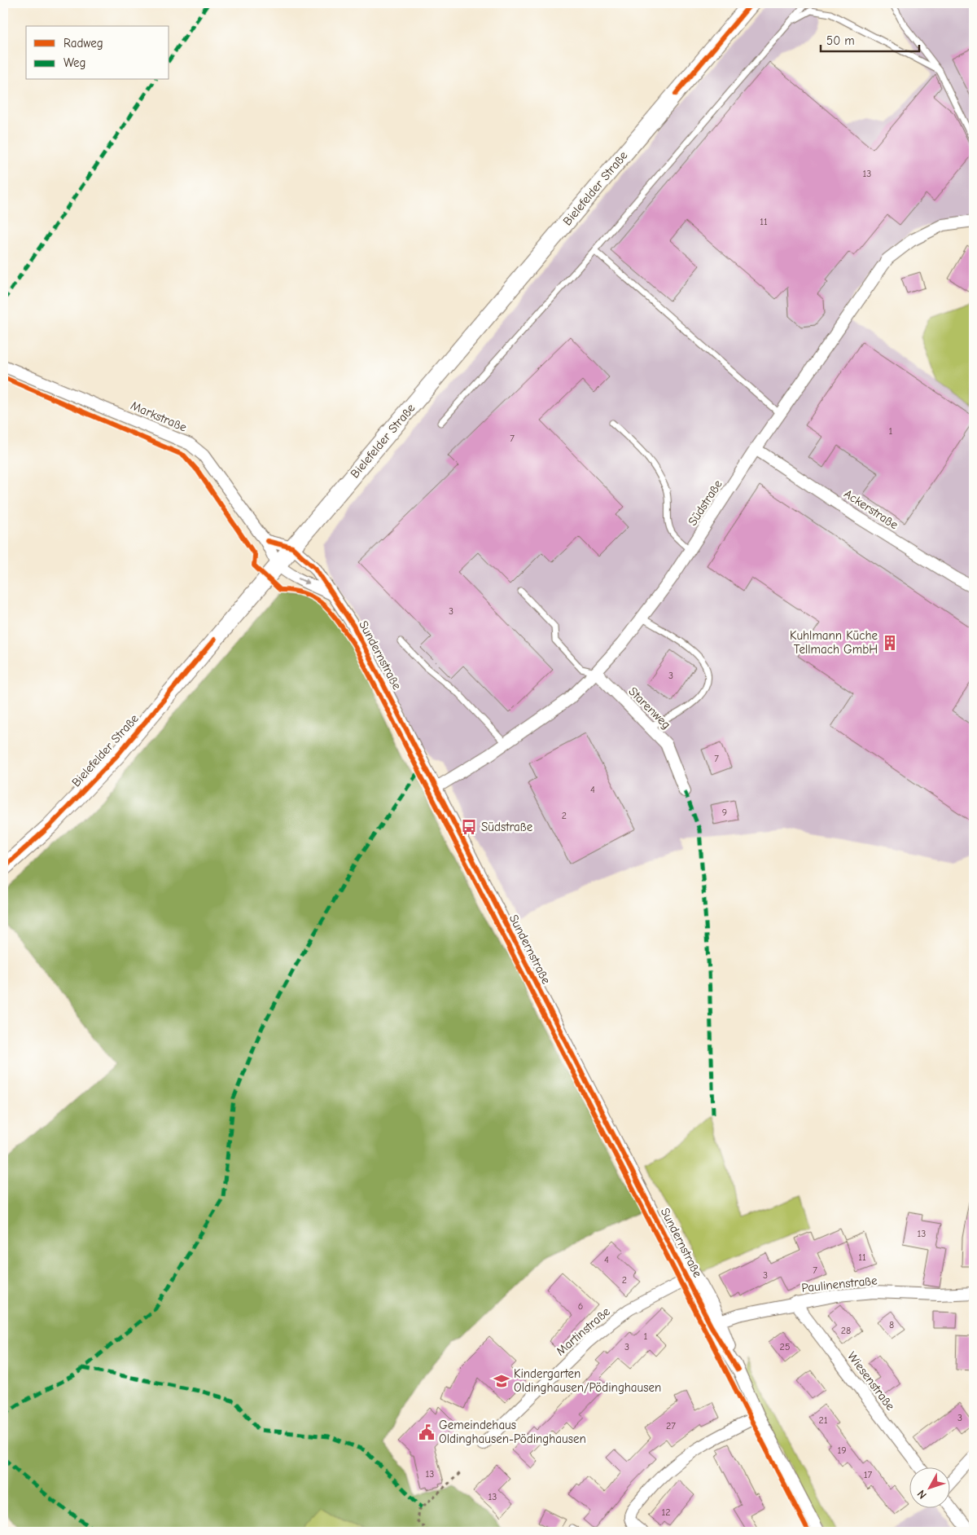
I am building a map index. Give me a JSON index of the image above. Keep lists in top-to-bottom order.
{
  "streets": {
    "main road": ["Bielefelder Straße"],
    "street": [
      "Markstraße",
      "Südstraße",
      "Ackerstraße",
      "Sundernstraße",
      "Starenweg",
      "Paulinenstraße",
      "Martinstraße",
      "Wiesenstraße"
    ]
  },
  "crossings": [
    ["Bielefelder Straße", "Markstraße"],
    ["Bielefelder Straße", "Sundernstraße"],
    ["Südstraße", "Ackerstraße"],
    ["Südstraße", "Sundernstraße"],
    ["Südstraße", "Starenweg"],
    ["Sundernstraße", "Paulinenstraße"],
    ["Sundernstraße", "Martinstraße"],
    ["Paulinenstraße", "Wiesenstraße"]
  ],
  "places": {
    "building": ["Kuhlmann Küche Tellmach GmbH"],
    "bus stop": ["Südstraße"],
    "school or university": ["Kindergarten Oldinghausen/Pödinghausen"],
    "public building": ["Gemeindehaus Oldinghausen-Pödinghausen"]
  },
  "house_numbers": [
    "13",
    "11",
    "1",
    "7",
    "3",
    "3",
    "7",
    "4",
    "9",
    "2",
    "13",
    "11",
    "4",
    "7",
    "3",
    "2",
    "6",
    "8",
    "28",
    "1",
    "3",
    "25",
    "3",
    "21",
    "27",
    "19",
    "13",
    "17",
    "13",
    "12"
  ],
  "legend": ["Radweg", "Weg"],
  "scale_bar": "50 m",
  "north": "bottom left"
}
